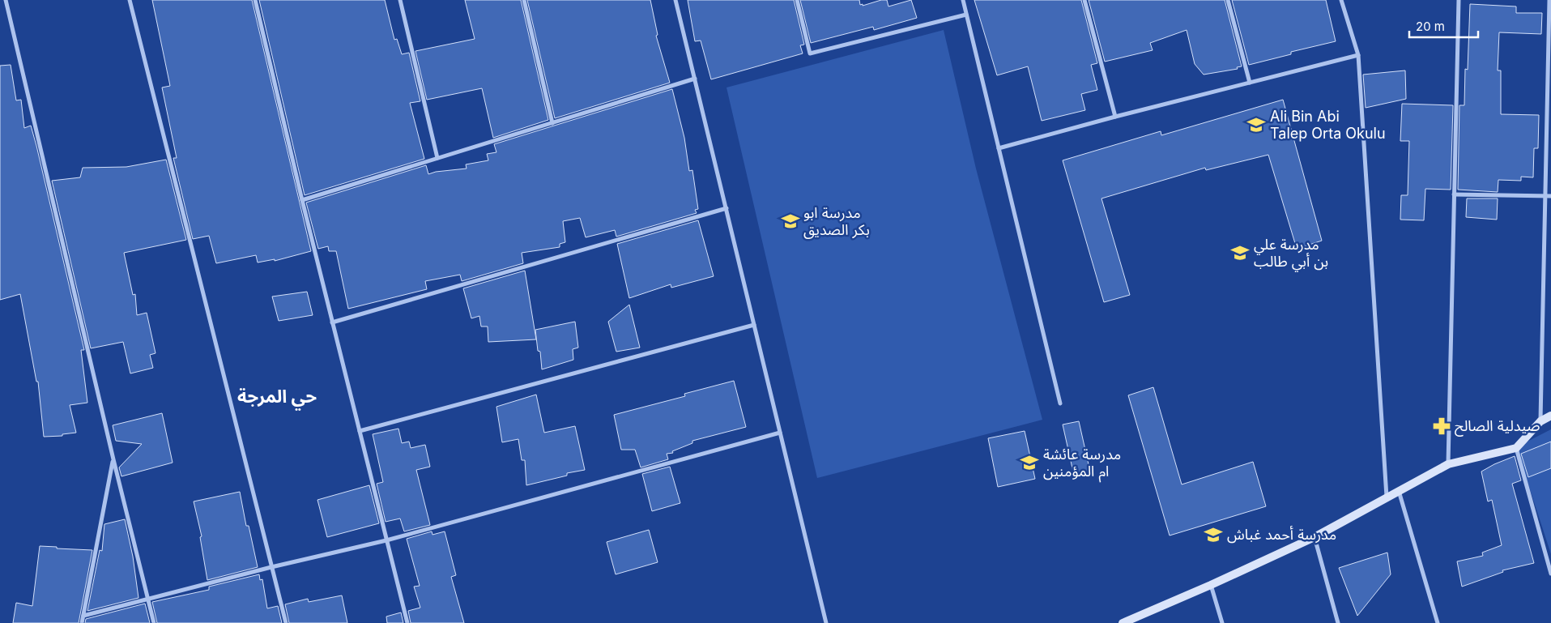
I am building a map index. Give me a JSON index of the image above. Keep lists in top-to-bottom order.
{
  "districts": ["حي المرجة"],
  "places": {
    "school or university": [
      "Ali Bin Abi Talep Orta Okulu",
      "مدرسة ابو بكر الصديق",
      "مدرسة علي بن أبي طالب",
      "مدرسة عائشة ام المؤمنين",
      "مدرسة أحمد غباش"
    ],
    "pharmacy": ["صيدلية الصالح"]
  },
  "scale_bar": "20 m"
}
